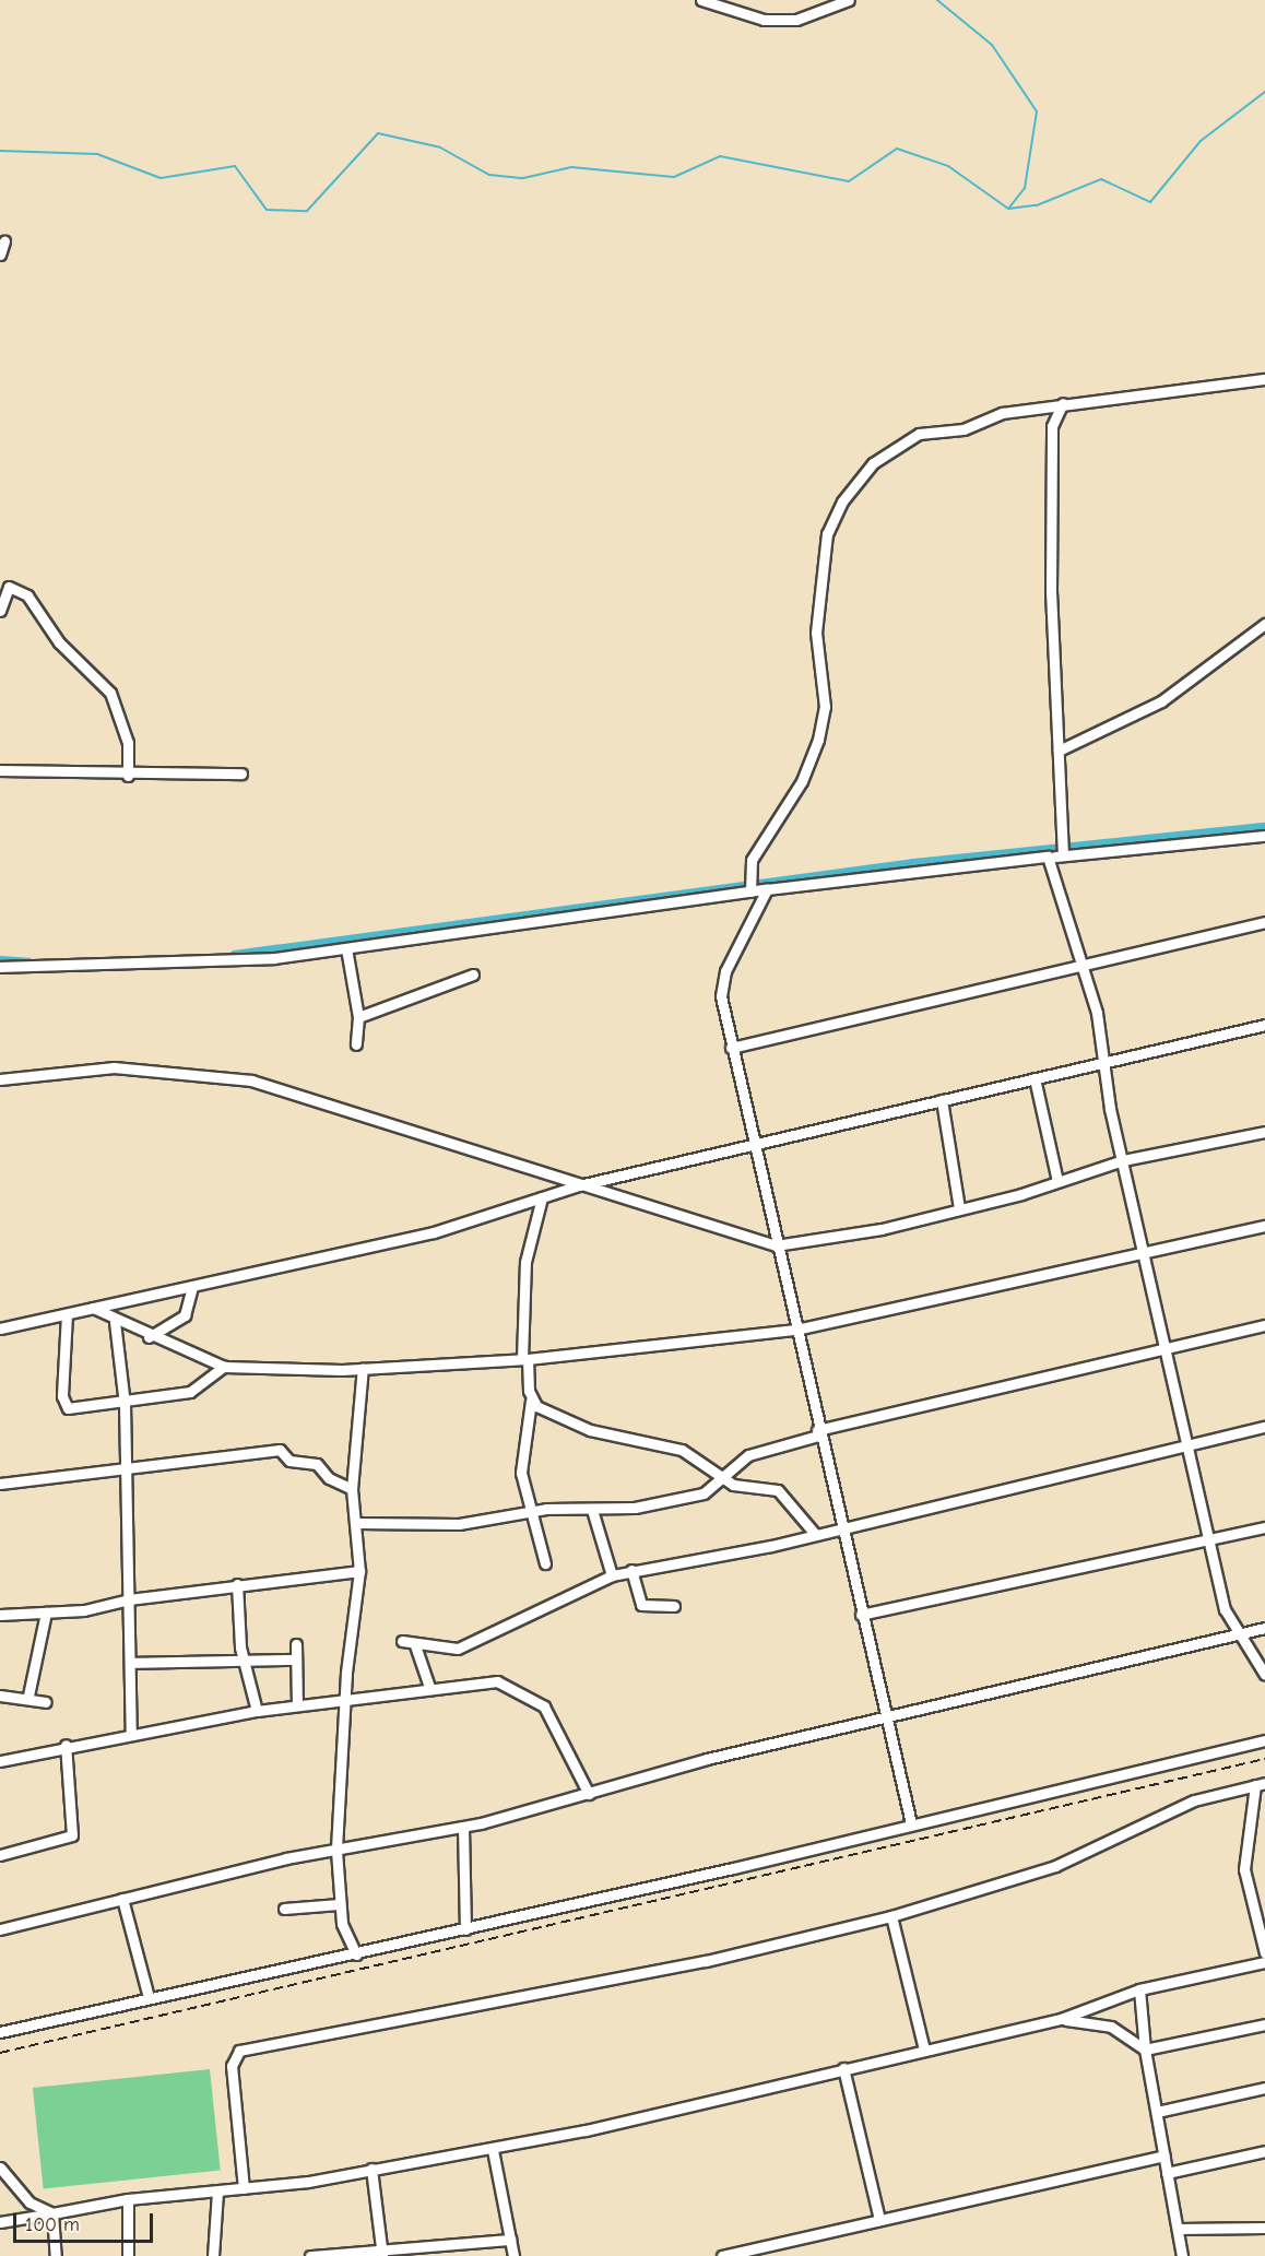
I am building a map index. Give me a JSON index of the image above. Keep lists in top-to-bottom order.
{
  "scale_bar": "100 m"
}
